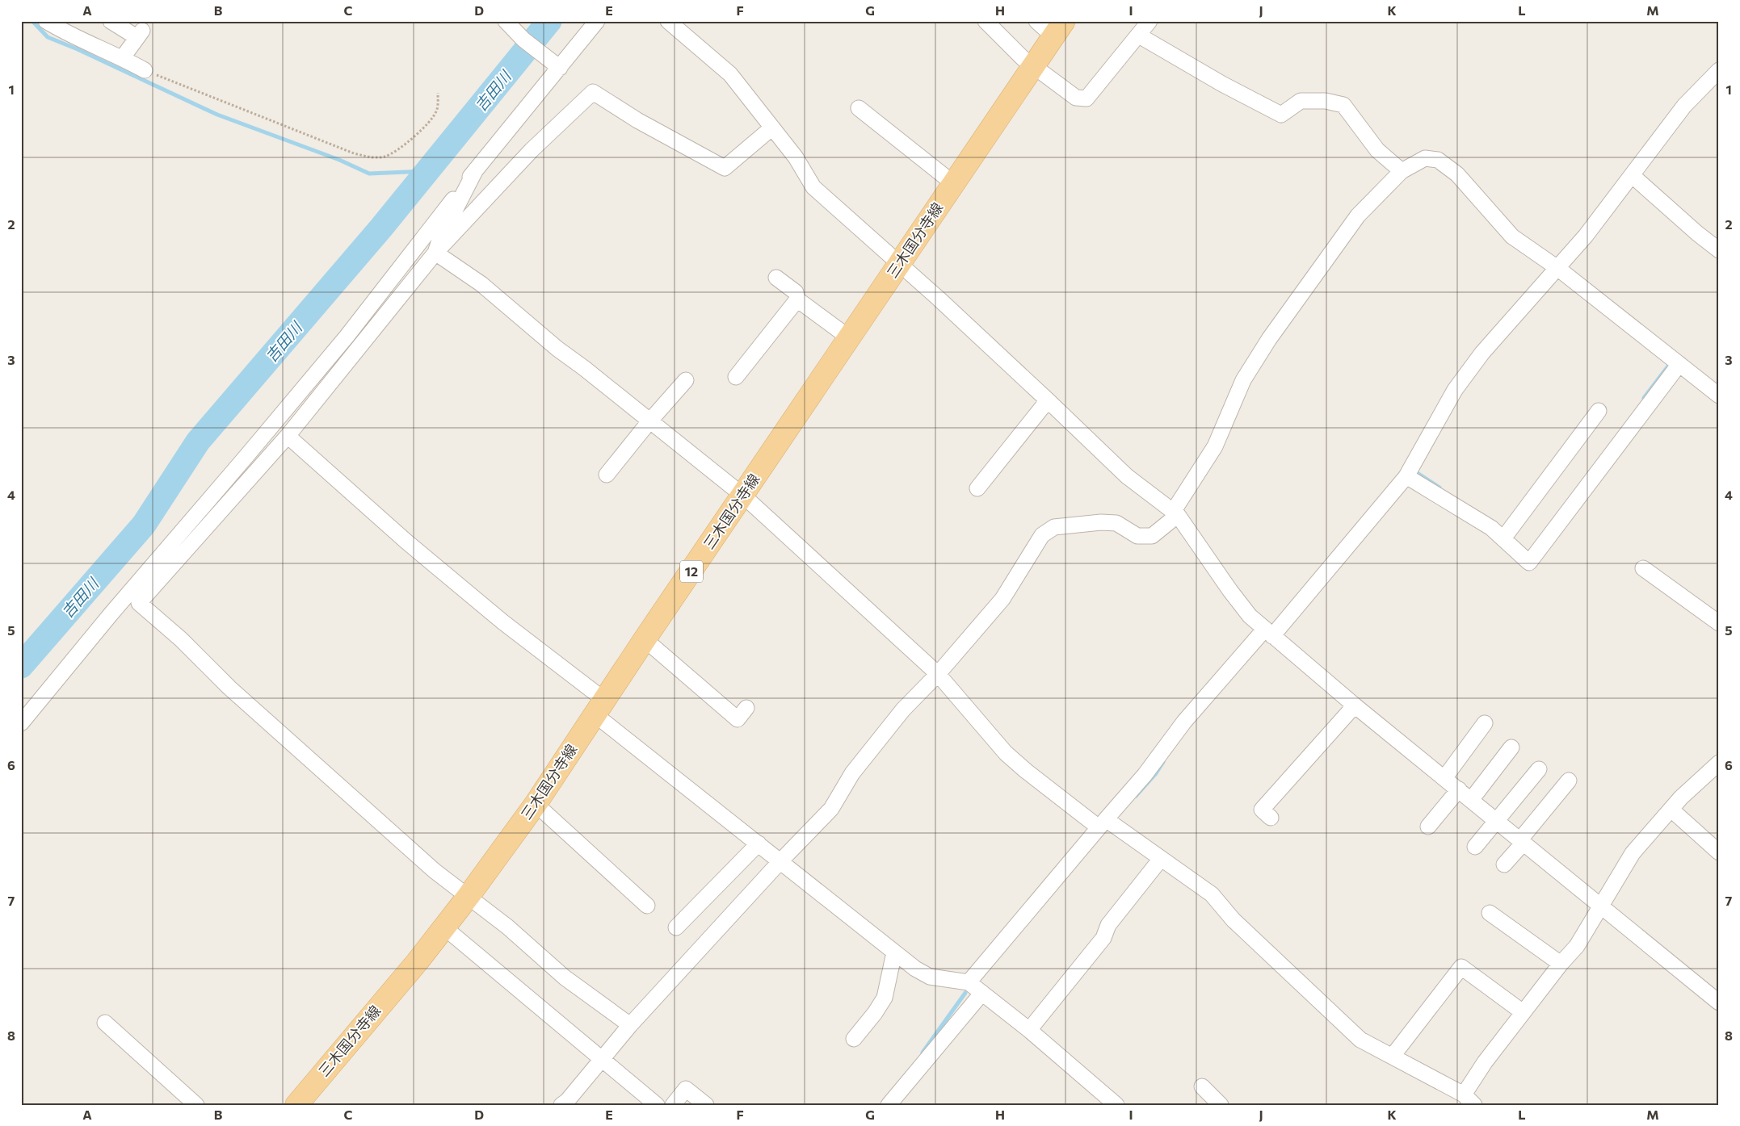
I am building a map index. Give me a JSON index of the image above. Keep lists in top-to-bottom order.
{
  "streets": {
    "main road": ["三木国分寺線", "12"]
  },
  "water": ["吉田川"],
  "grid": {
    "columns": [
      "A",
      "B",
      "C",
      "D",
      "E",
      "F",
      "G",
      "H",
      "I",
      "J",
      "K",
      "L",
      "M"
    ],
    "rows": [
      "1",
      "2",
      "3",
      "4",
      "5",
      "6",
      "7",
      "8"
    ]
  }
}
